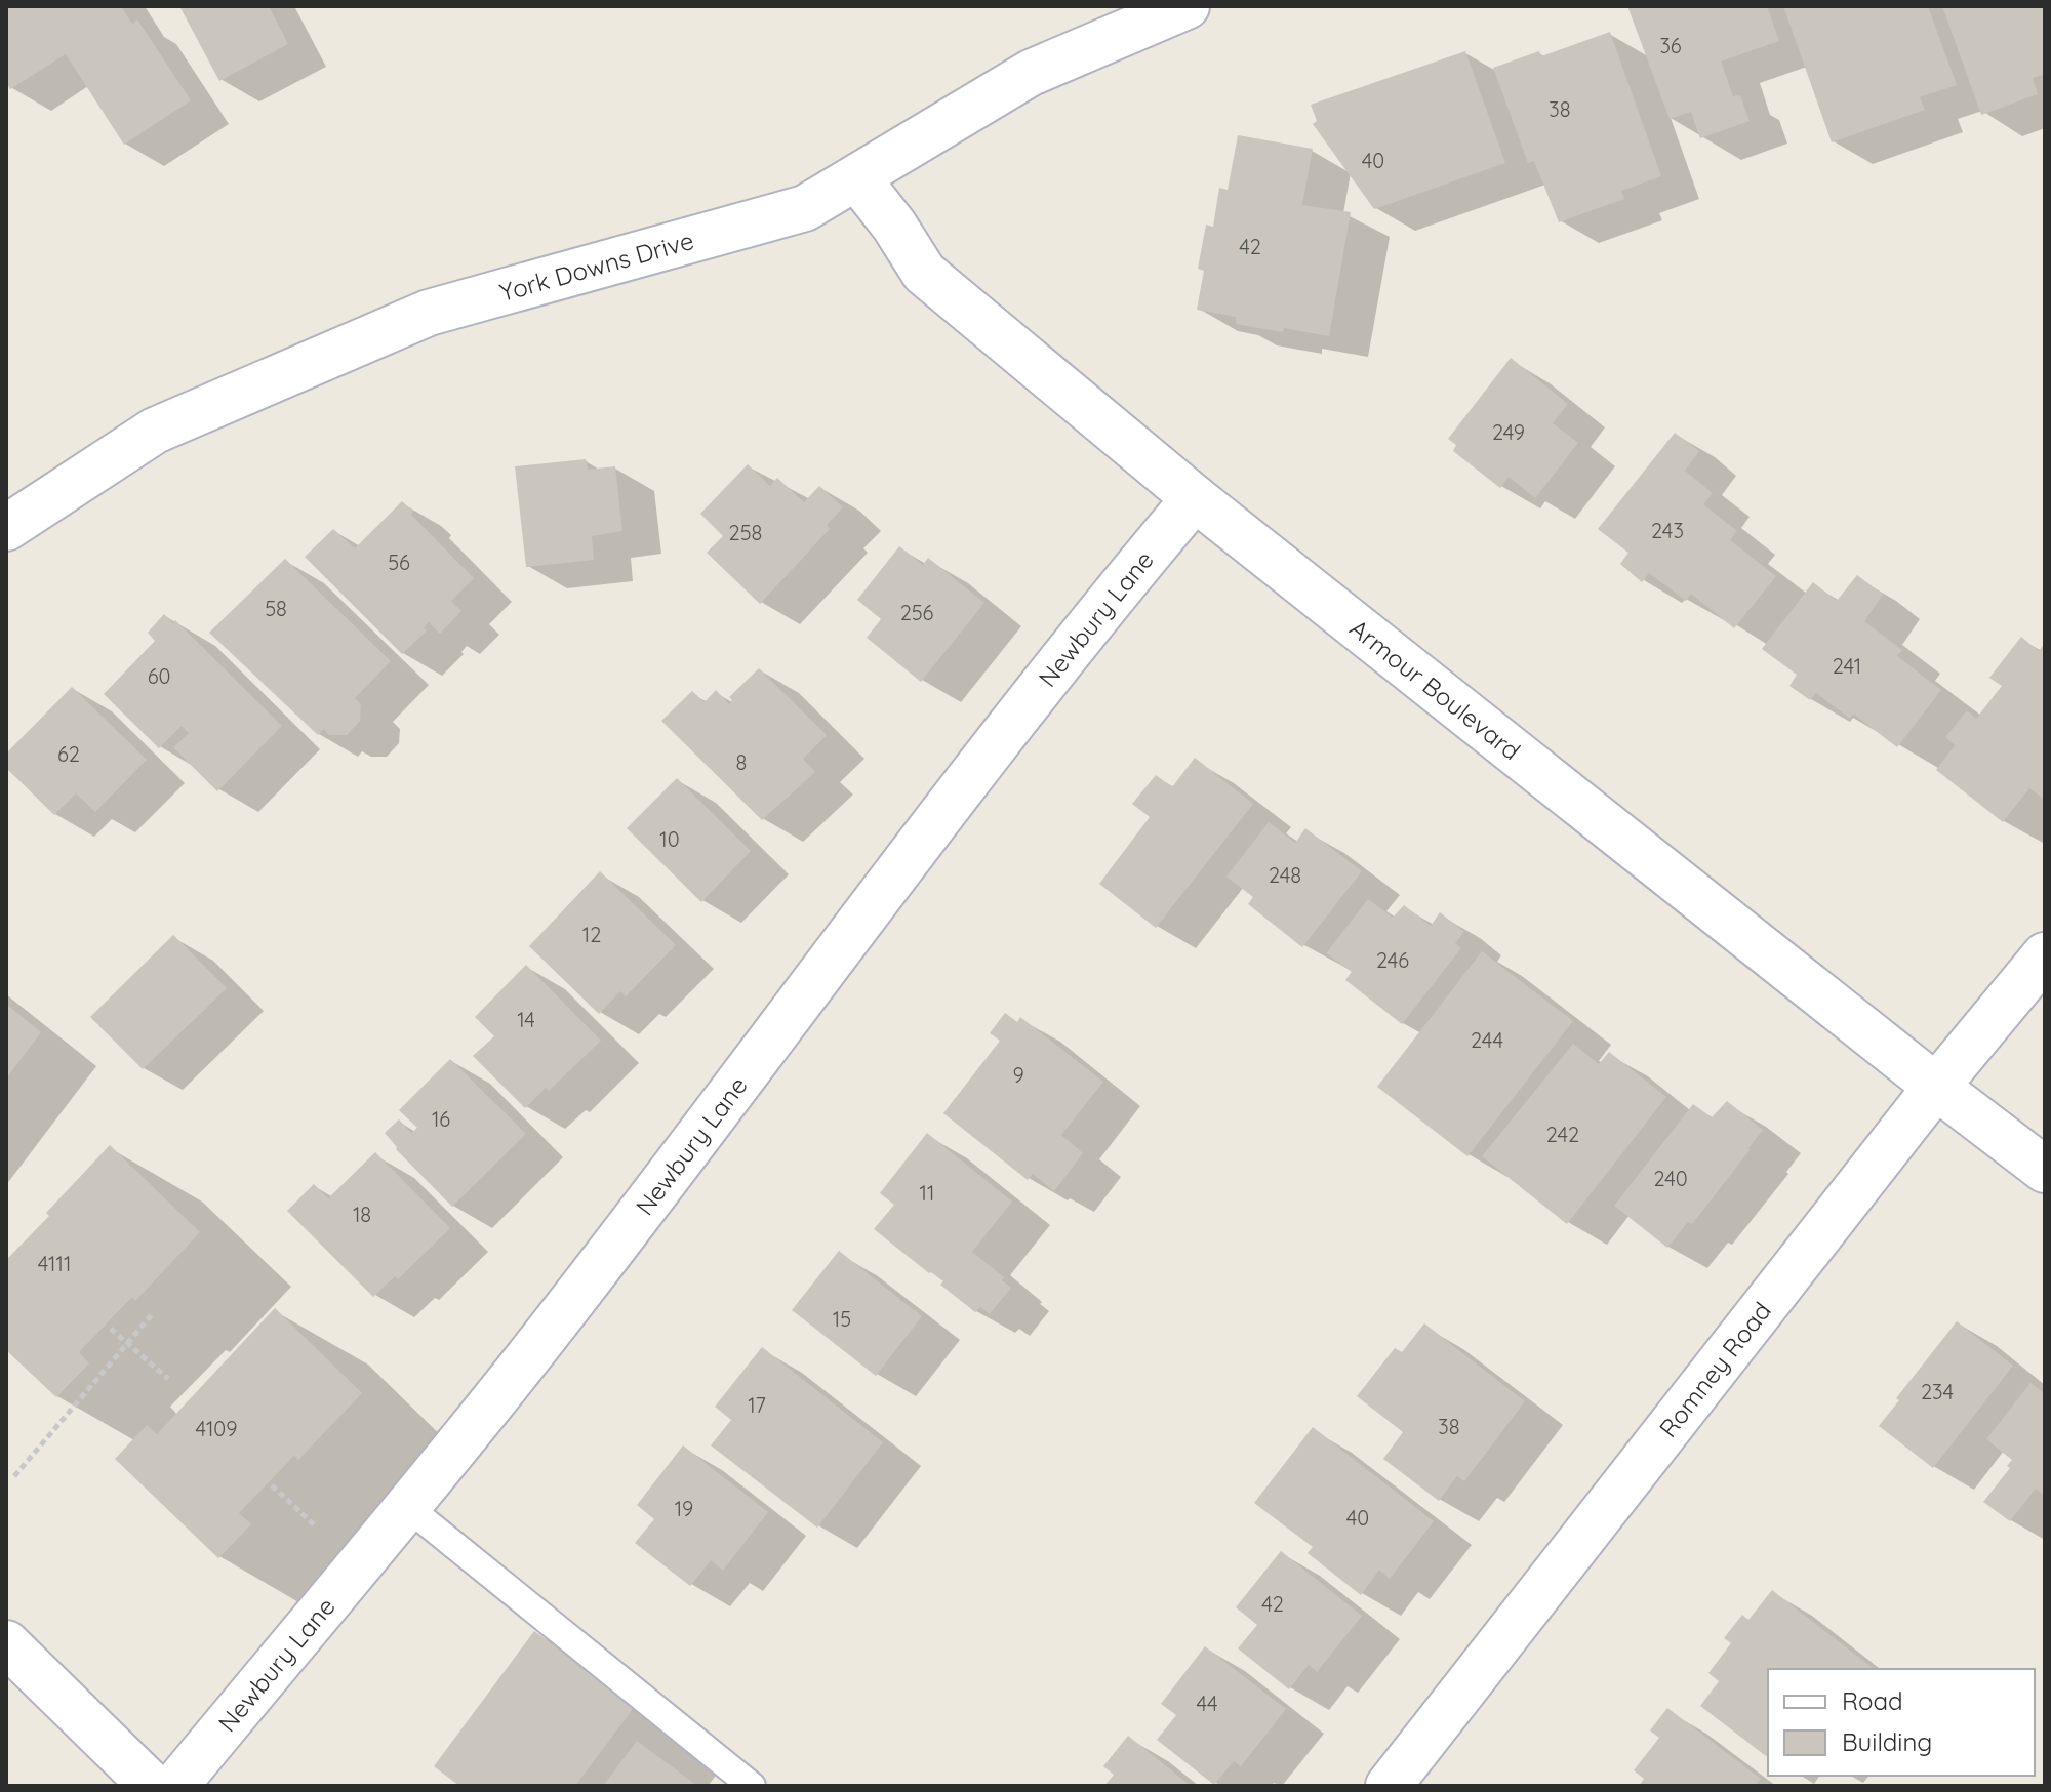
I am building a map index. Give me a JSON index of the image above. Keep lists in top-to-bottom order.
{
  "streets": {
    "street": [
      "York Downs Drive",
      "Newbury Lane",
      "Armour Boulevard",
      "Romney Road"
    ]
  },
  "crossings": [
    ["York Downs Drive", "Armour Boulevard"],
    ["Newbury Lane", "Armour Boulevard"],
    ["Armour Boulevard", "Romney Road"]
  ],
  "house_numbers": [
    "36",
    "38",
    "40",
    "42",
    "249",
    "243",
    "258",
    "56",
    "58",
    "256",
    "241",
    "60",
    "62",
    "8",
    "10",
    "248",
    "12",
    "246",
    "14",
    "244",
    "9",
    "16",
    "242",
    "240",
    "11",
    "18",
    "4111",
    "15",
    "234",
    "17",
    "38",
    "4109",
    "19",
    "40",
    "42",
    "44"
  ],
  "legend": ["Road", "Building"]
}
